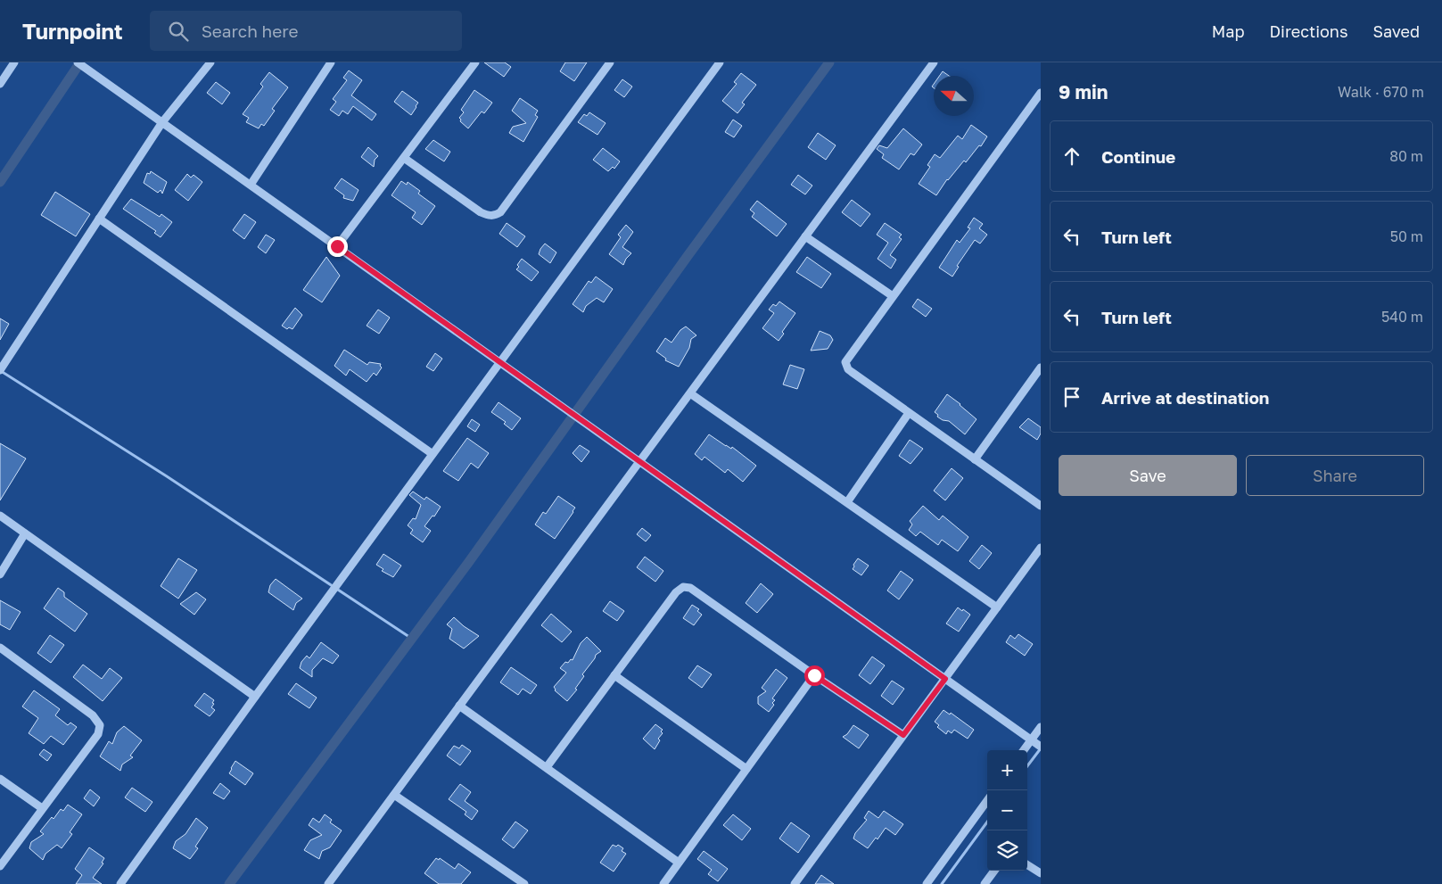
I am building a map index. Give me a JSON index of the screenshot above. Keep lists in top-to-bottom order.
{
  "north": "left",
  "page": {
    "header": "Turnpoint",
    "search": "Search here",
    "nav": ["Map", "Directions", "Saved"],
    "heading": ["9 min", "Walk · 670 m"],
    "list": [
      ["Continue", "80 m"],
      ["Turn left", "50 m"],
      ["Turn left", "540 m"],
      "Arrive at destination"
    ],
    "buttons": ["Save", "Share"],
    "map_buttons": ["+", "−"]
  }
}
